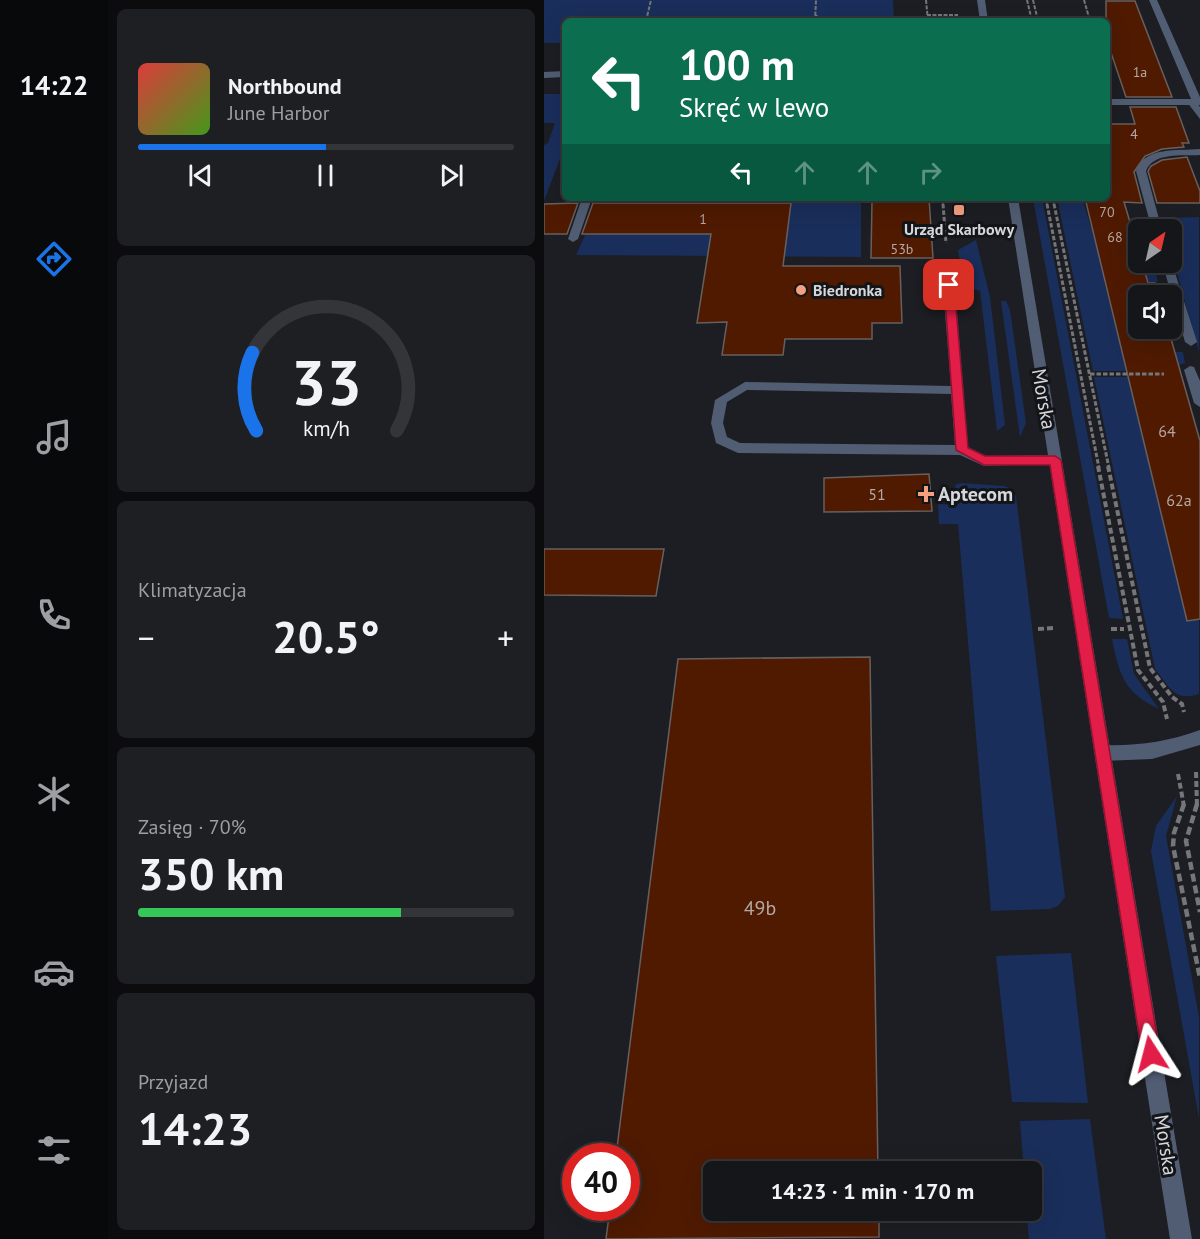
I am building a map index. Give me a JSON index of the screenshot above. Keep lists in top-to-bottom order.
{
  "streets": {
    "street": ["Morska"]
  },
  "places": {
    "transit": ["Urząd Skarbowy"],
    "other": ["Biedronka"],
    "health": ["Aptecom"]
  },
  "house_numbers": [
    "1a",
    "4",
    "70",
    "1",
    "68",
    "53b",
    "64",
    "51",
    "62a",
    "49b"
  ],
  "north": "top right",
  "page": {
    "tabs": "14:22",
    "turn": ["100 m", "Skręć w lewo"],
    "song": ["Northbound", "June Harbor"],
    "tile": [
      "Klimatyzacja",
      ["Zasięg · 70%", "350 km"],
      ["Przyjazd", "14:23"]
    ],
    "heat": ["−", "20.5°", "+"],
    "limit": "40",
    "trip": "14:23 · 1 min · 170 m",
    "gauge": ["33", "km/h"]
  }
}
